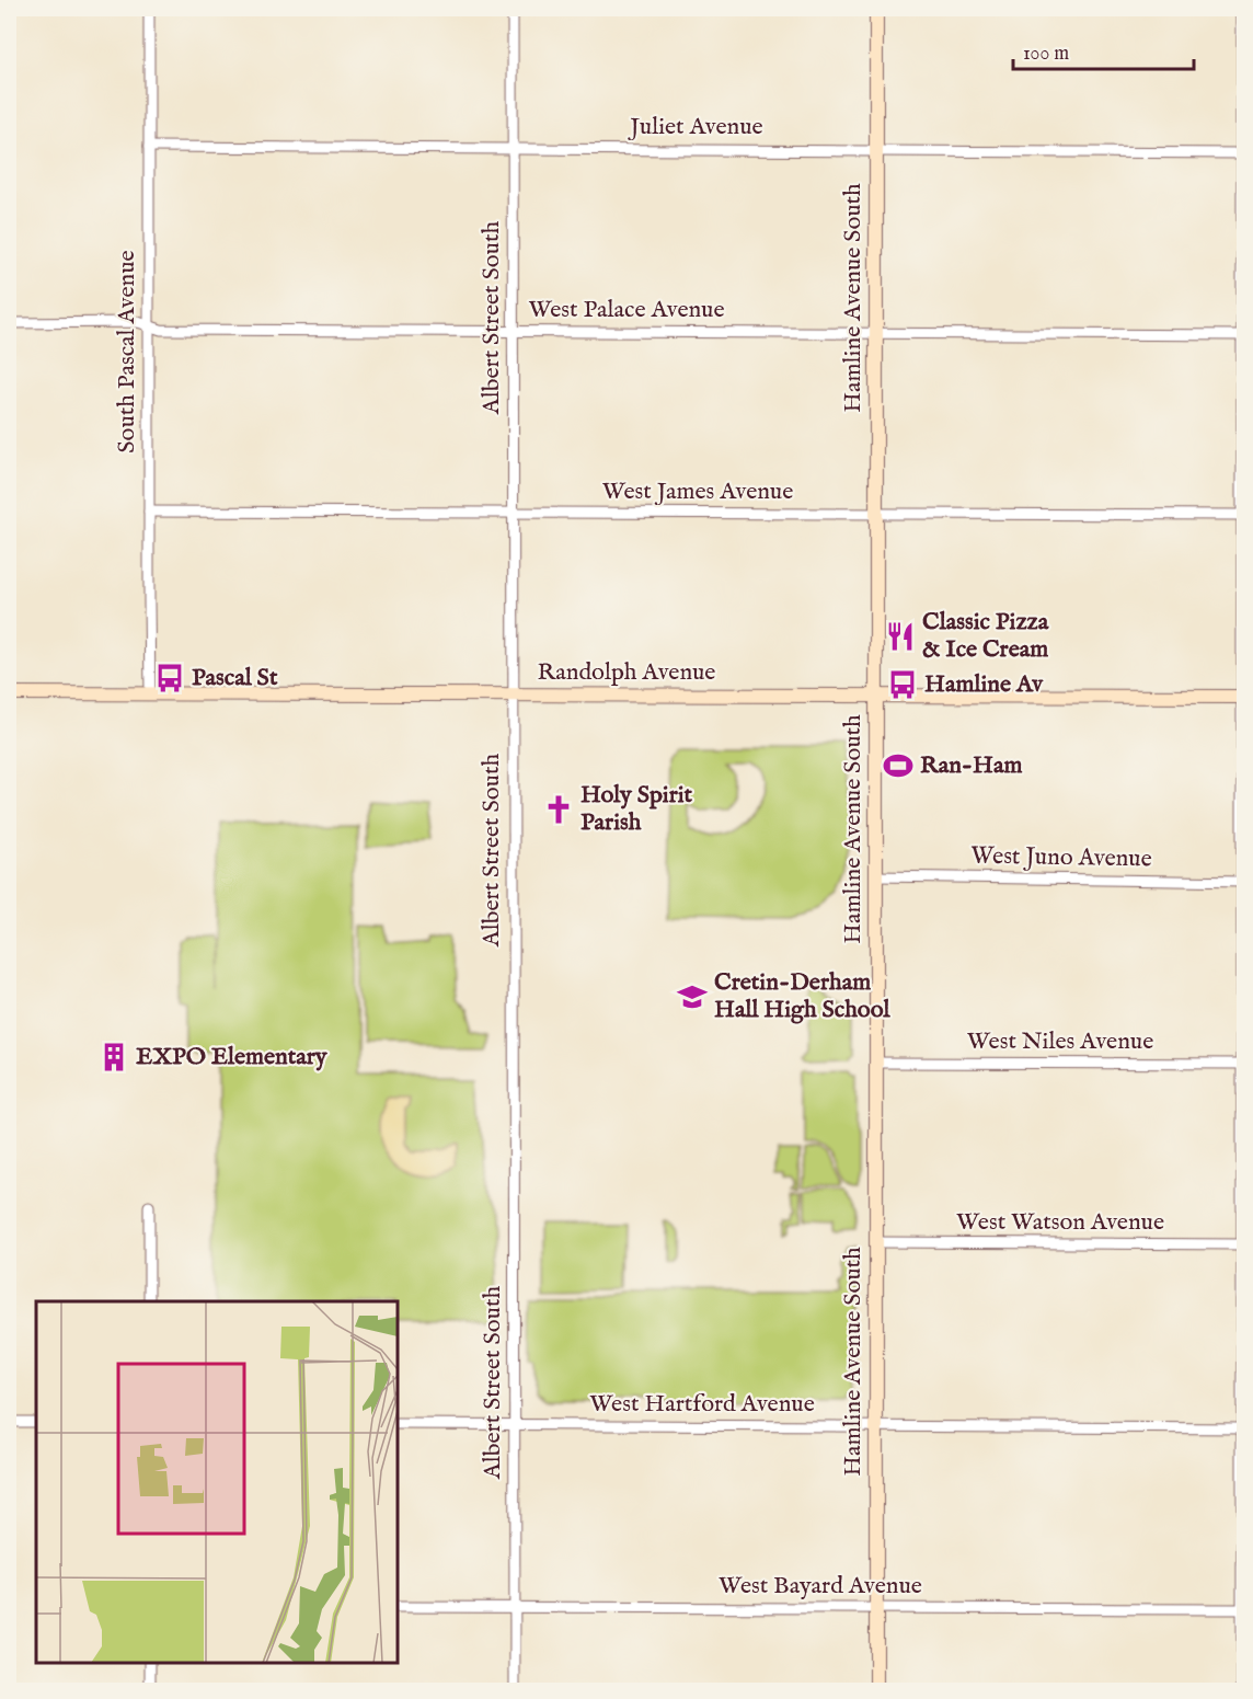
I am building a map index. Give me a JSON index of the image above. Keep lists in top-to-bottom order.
{
  "streets": {
    "street": [
      "Juliet Avenue",
      "Hamline Avenue South",
      "West Palace Avenue",
      "Albert Street South",
      "South Pascal Avenue",
      "West James Avenue",
      "Randolph Avenue",
      "West Juno Avenue",
      "West Niles Avenue",
      "West Watson Avenue",
      "West Hartford Avenue",
      "West Bayard Avenue"
    ]
  },
  "crossings": [
    ["Juliet Avenue", "Hamline Avenue South"],
    ["Juliet Avenue", "Albert Street South"],
    ["Juliet Avenue", "South Pascal Avenue"],
    ["Hamline Avenue South", "West Palace Avenue"],
    ["Hamline Avenue South", "West James Avenue"],
    ["Hamline Avenue South", "Randolph Avenue"],
    ["Hamline Avenue South", "West Juno Avenue"],
    ["Hamline Avenue South", "West Niles Avenue"],
    ["Hamline Avenue South", "West Watson Avenue"],
    ["Hamline Avenue South", "West Hartford Avenue"],
    ["Hamline Avenue South", "West Bayard Avenue"],
    ["West Palace Avenue", "Albert Street South"],
    ["West Palace Avenue", "South Pascal Avenue"],
    ["Albert Street South", "West James Avenue"],
    ["Albert Street South", "Randolph Avenue"],
    ["Albert Street South", "West Hartford Avenue"],
    ["Albert Street South", "West Bayard Avenue"],
    ["South Pascal Avenue", "West James Avenue"],
    ["South Pascal Avenue", "Randolph Avenue"]
  ],
  "places": {
    "restaurant": ["Classic Pizza & Ice Cream"],
    "bus stop": ["Pascal St", "Hamline Av"],
    "sports": ["Ran-Ham"],
    "church": ["Holy Spirit Parish"],
    "school or university": ["Cretin-Derham Hall High School"],
    "building": ["EXPO Elementary"]
  },
  "scale_bar": "100 m"
}
